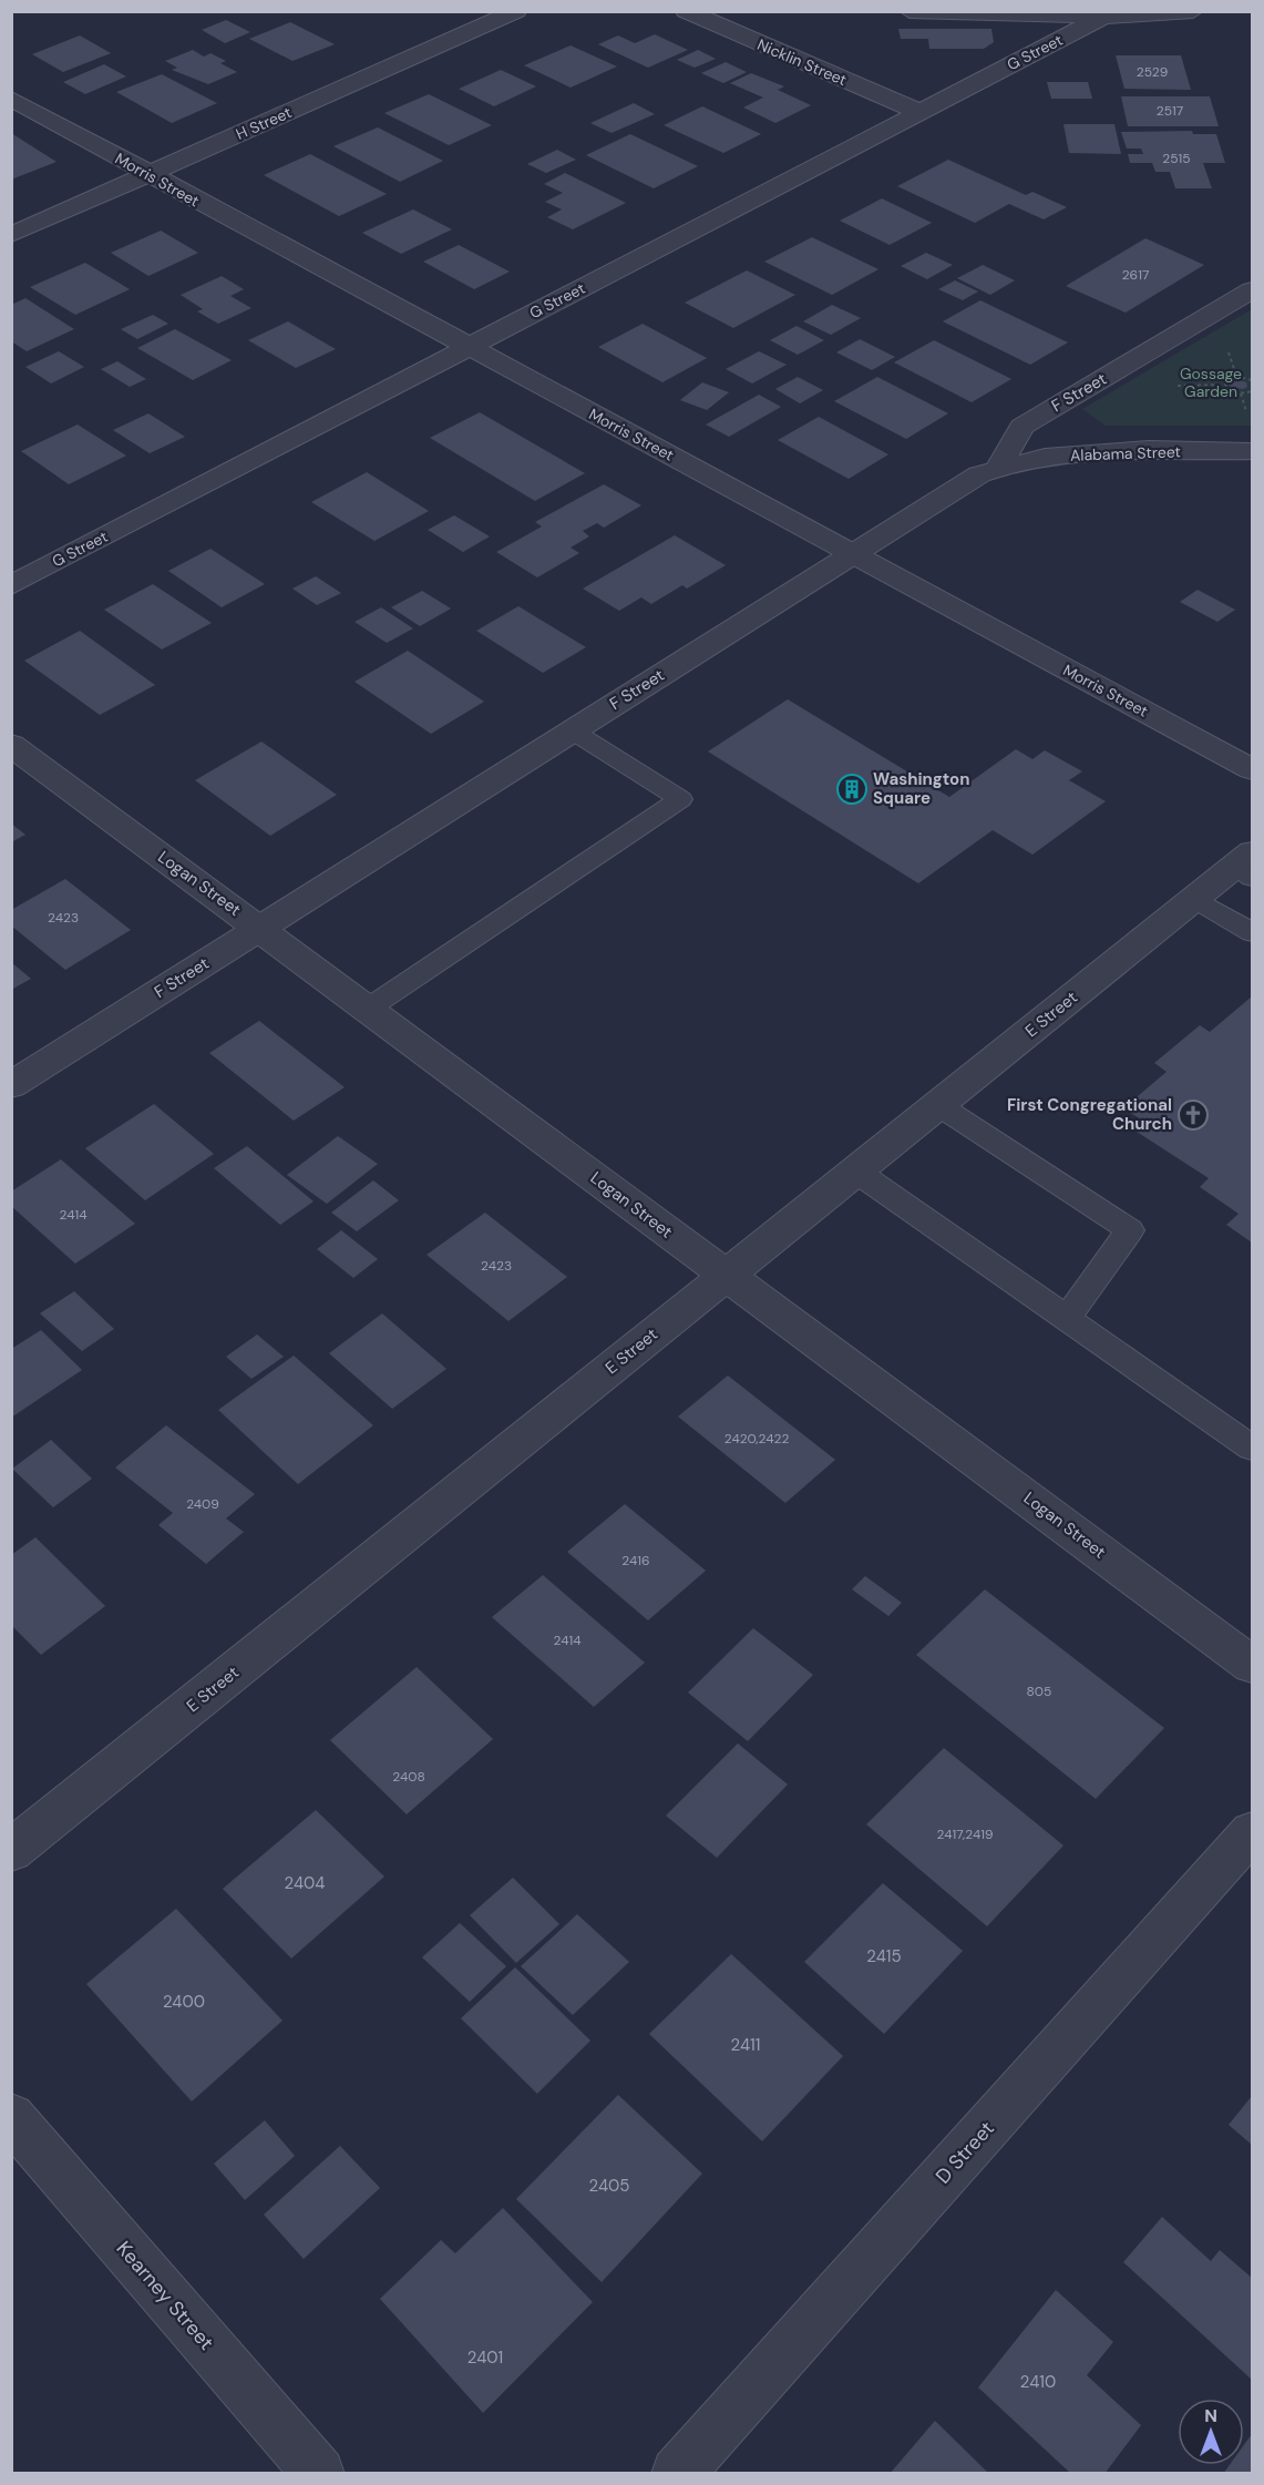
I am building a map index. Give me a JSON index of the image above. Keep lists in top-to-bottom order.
{
  "streets": {
    "street": [
      "G Street",
      "Nicklin Street",
      "H Street",
      "Morris Street",
      "F Street",
      "Alabama Street",
      "Logan Street",
      "E Street",
      "D Street",
      "Kearney Street"
    ]
  },
  "crossings": [
    ["G Street", "Nicklin Street"],
    ["G Street", "Morris Street"],
    ["H Street", "Morris Street"],
    ["Morris Street", "F Street"],
    ["F Street", "Alabama Street"],
    ["F Street", "Logan Street"],
    ["Logan Street", "E Street"]
  ],
  "parks": ["Gossage Garden"],
  "places": {
    "building": ["Washington Square"],
    "church": ["First Congregational Church"]
  },
  "house_numbers": [
    "2529",
    "2517",
    "2515",
    "2617",
    "2423",
    "2414",
    "2423",
    "2420,2422",
    "2409",
    "2416",
    "2414",
    "805",
    "2408",
    "2417,2419",
    "2404",
    "2415",
    "2400",
    "2411",
    "2405",
    "2401",
    "2410"
  ],
  "north": "top"
}
